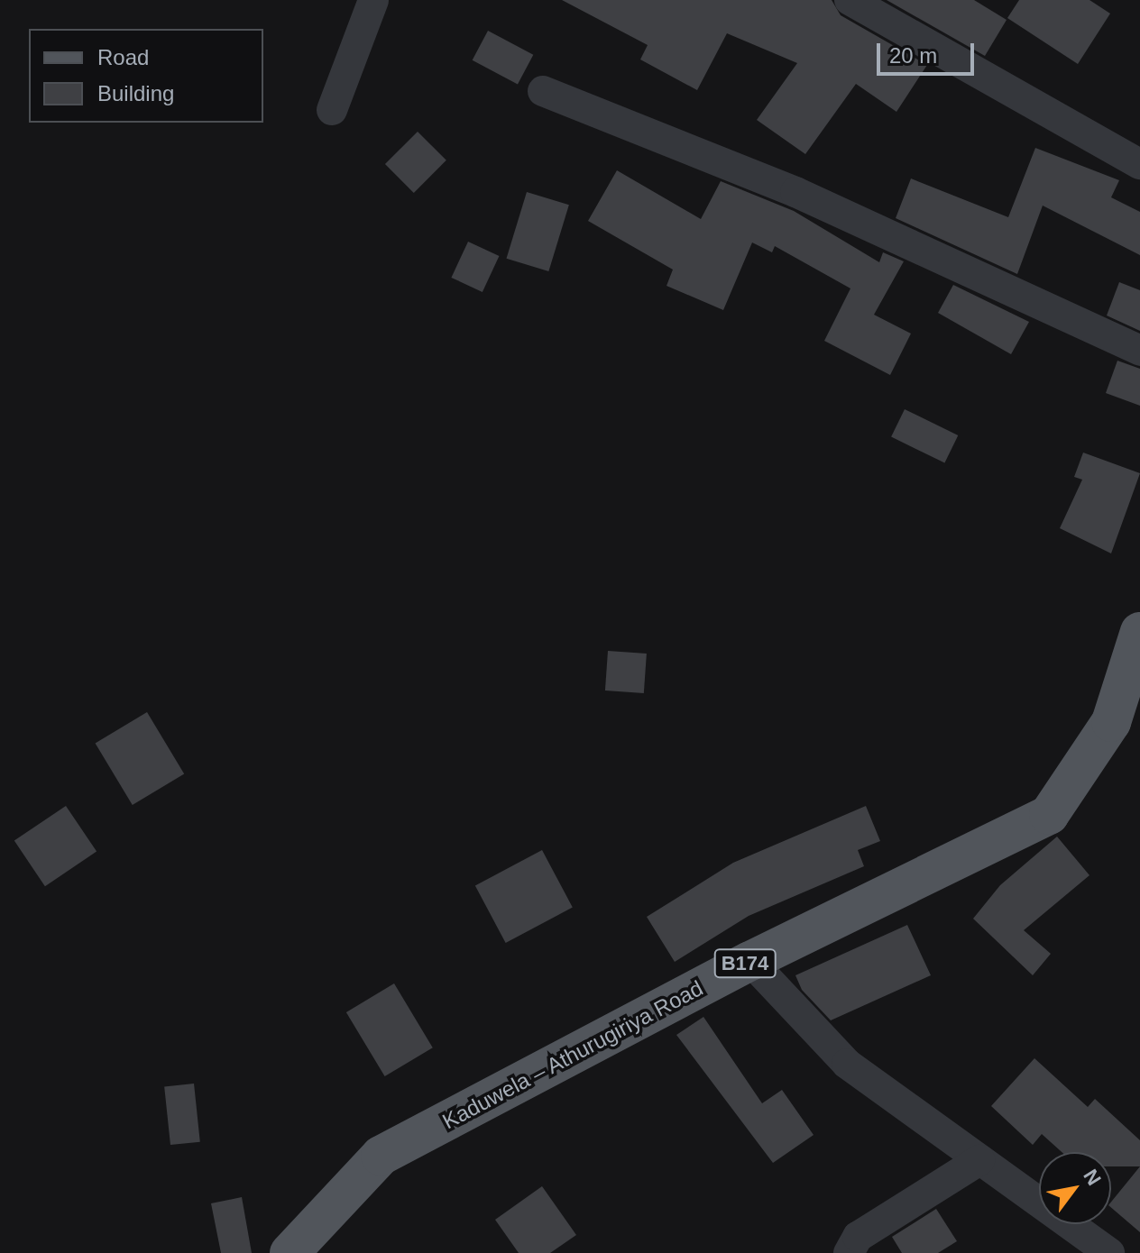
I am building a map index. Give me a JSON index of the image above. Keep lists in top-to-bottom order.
{
  "streets": {
    "main road": ["B174", "Kaduwela – Athurugiriya Road"]
  },
  "legend": ["Road", "Building"],
  "scale_bar": "20 m",
  "north": "top right"
}
